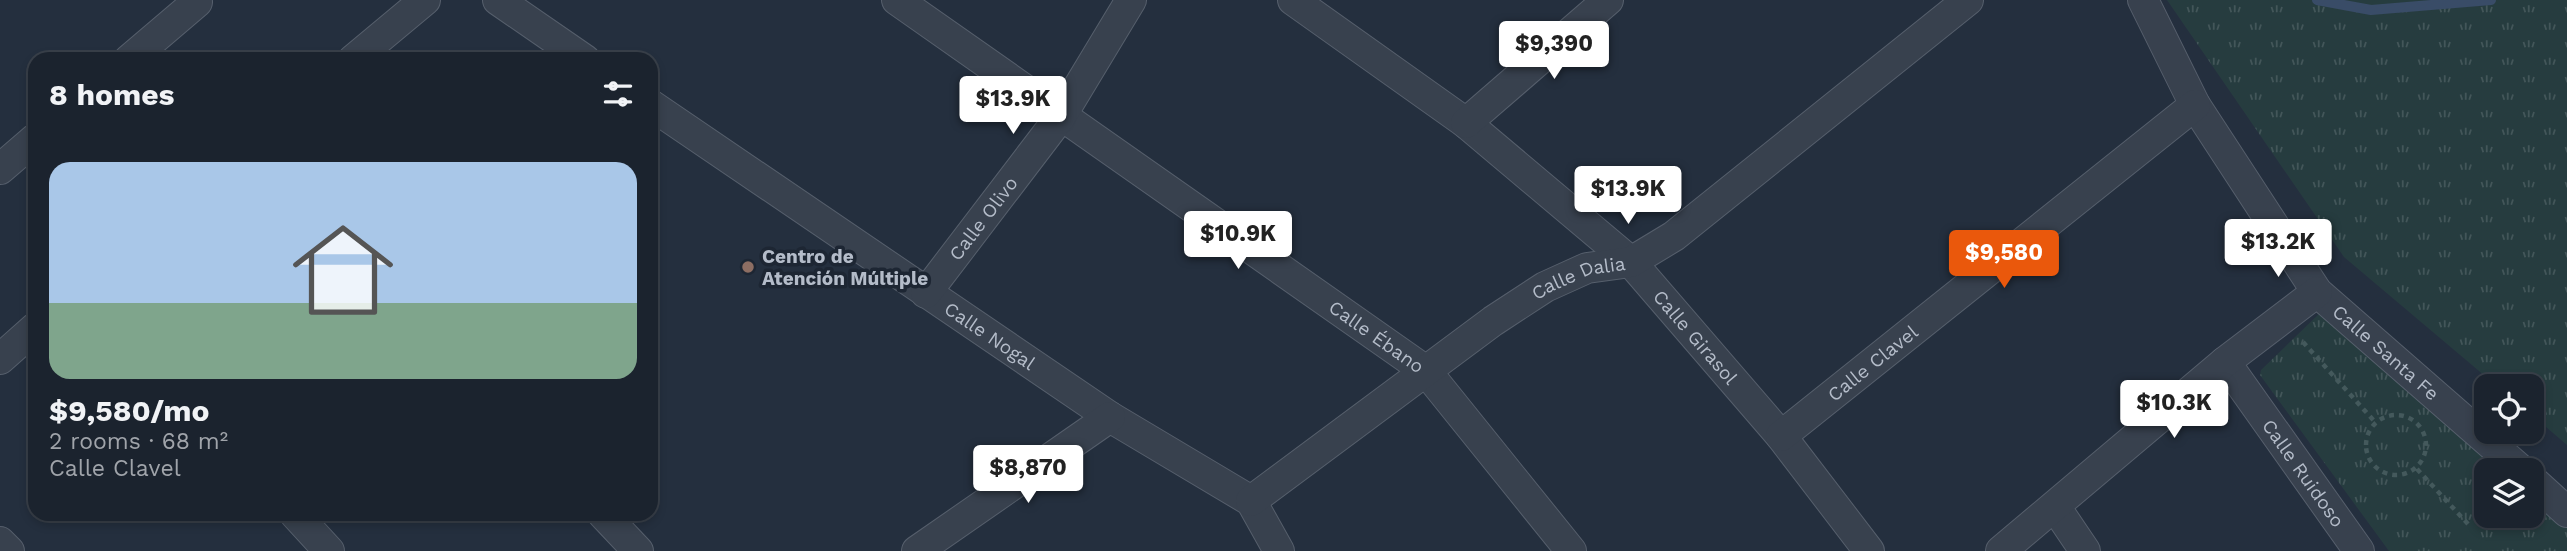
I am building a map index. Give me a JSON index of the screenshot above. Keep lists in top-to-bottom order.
{
  "streets": {
    "street": [
      "Calle Olivo",
      "Calle Dalia",
      "Calle Nogal",
      "Calle Ébano",
      "Calle Girasol",
      "Calle Santa Fe",
      "Calle Clavel",
      "Calle Ruidoso"
    ]
  },
  "crossings": [
    ["Calle Olivo", "Calle Nogal"],
    ["Calle Olivo", "Calle Ébano"],
    ["Calle Dalia", "Calle Nogal"],
    ["Calle Dalia", "Calle Ébano"],
    ["Calle Dalia", "Calle Girasol"],
    ["Calle Girasol", "Calle Clavel"],
    ["Calle Santa Fe", "Calle Clavel"]
  ],
  "places": ["Centro de Atención Múltiple"],
  "page": {
    "price": [
      "$9,390",
      "$13.9K",
      "$13.9K",
      "$10.9K",
      "$13.2K",
      "$9,580",
      "$10.3K",
      "$8,870"
    ],
    "heading": "8 homes",
    "list": [
      {
        "name": "$9,580/mo",
        "note": "2 rooms · 68 m² · Calle Clavel"
      }
    ]
  }
}
